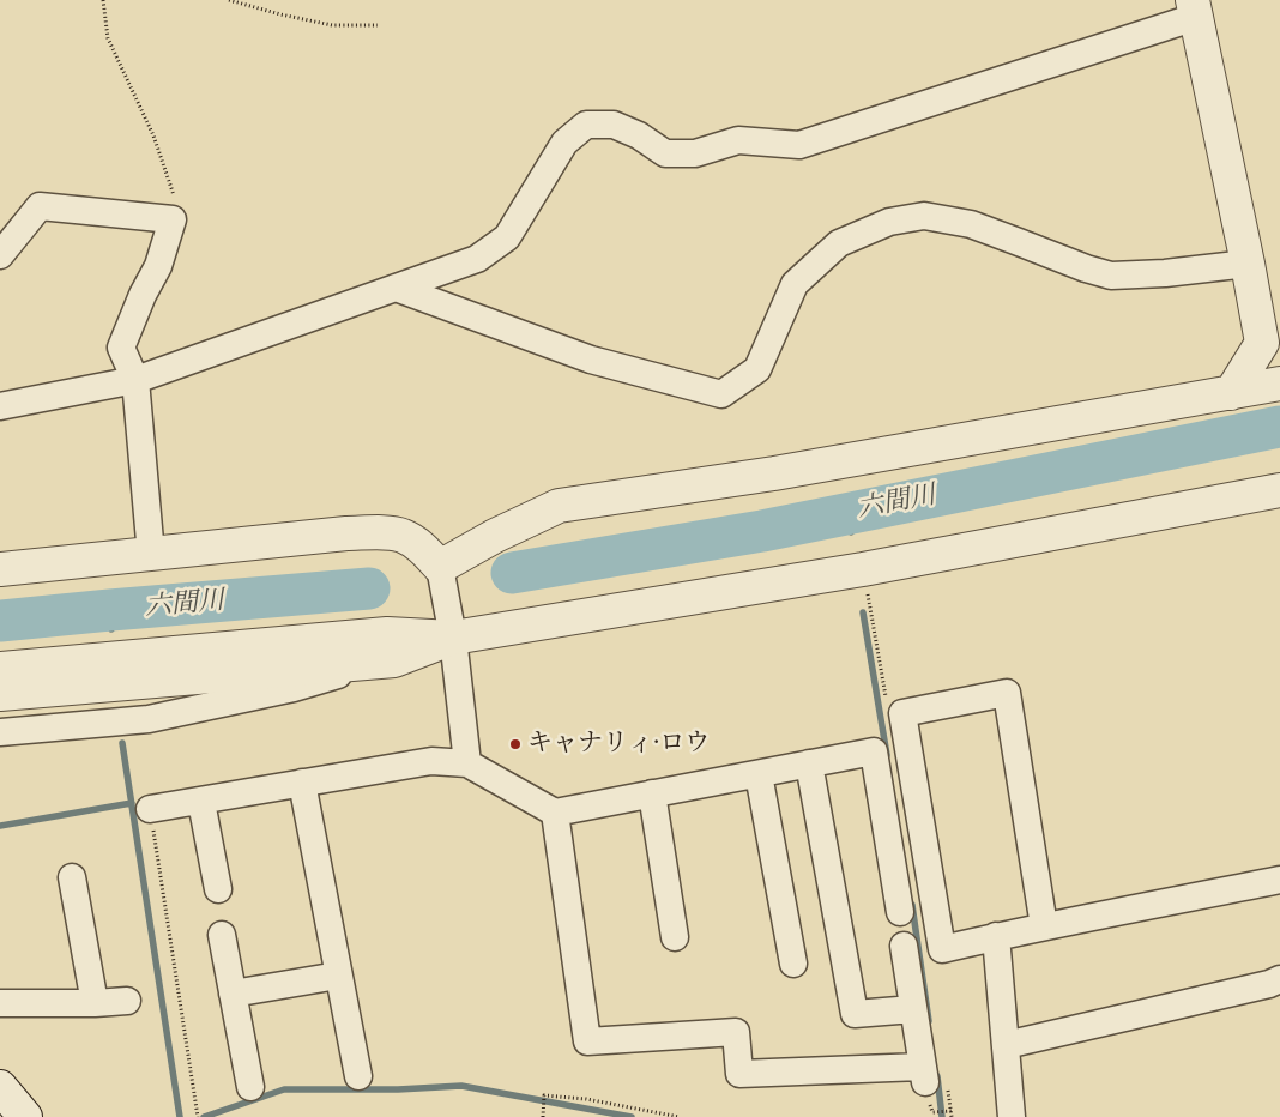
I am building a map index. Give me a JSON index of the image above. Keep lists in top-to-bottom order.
{
  "water": ["六間川"],
  "places": ["キャナリィ·ロウ"]
}
